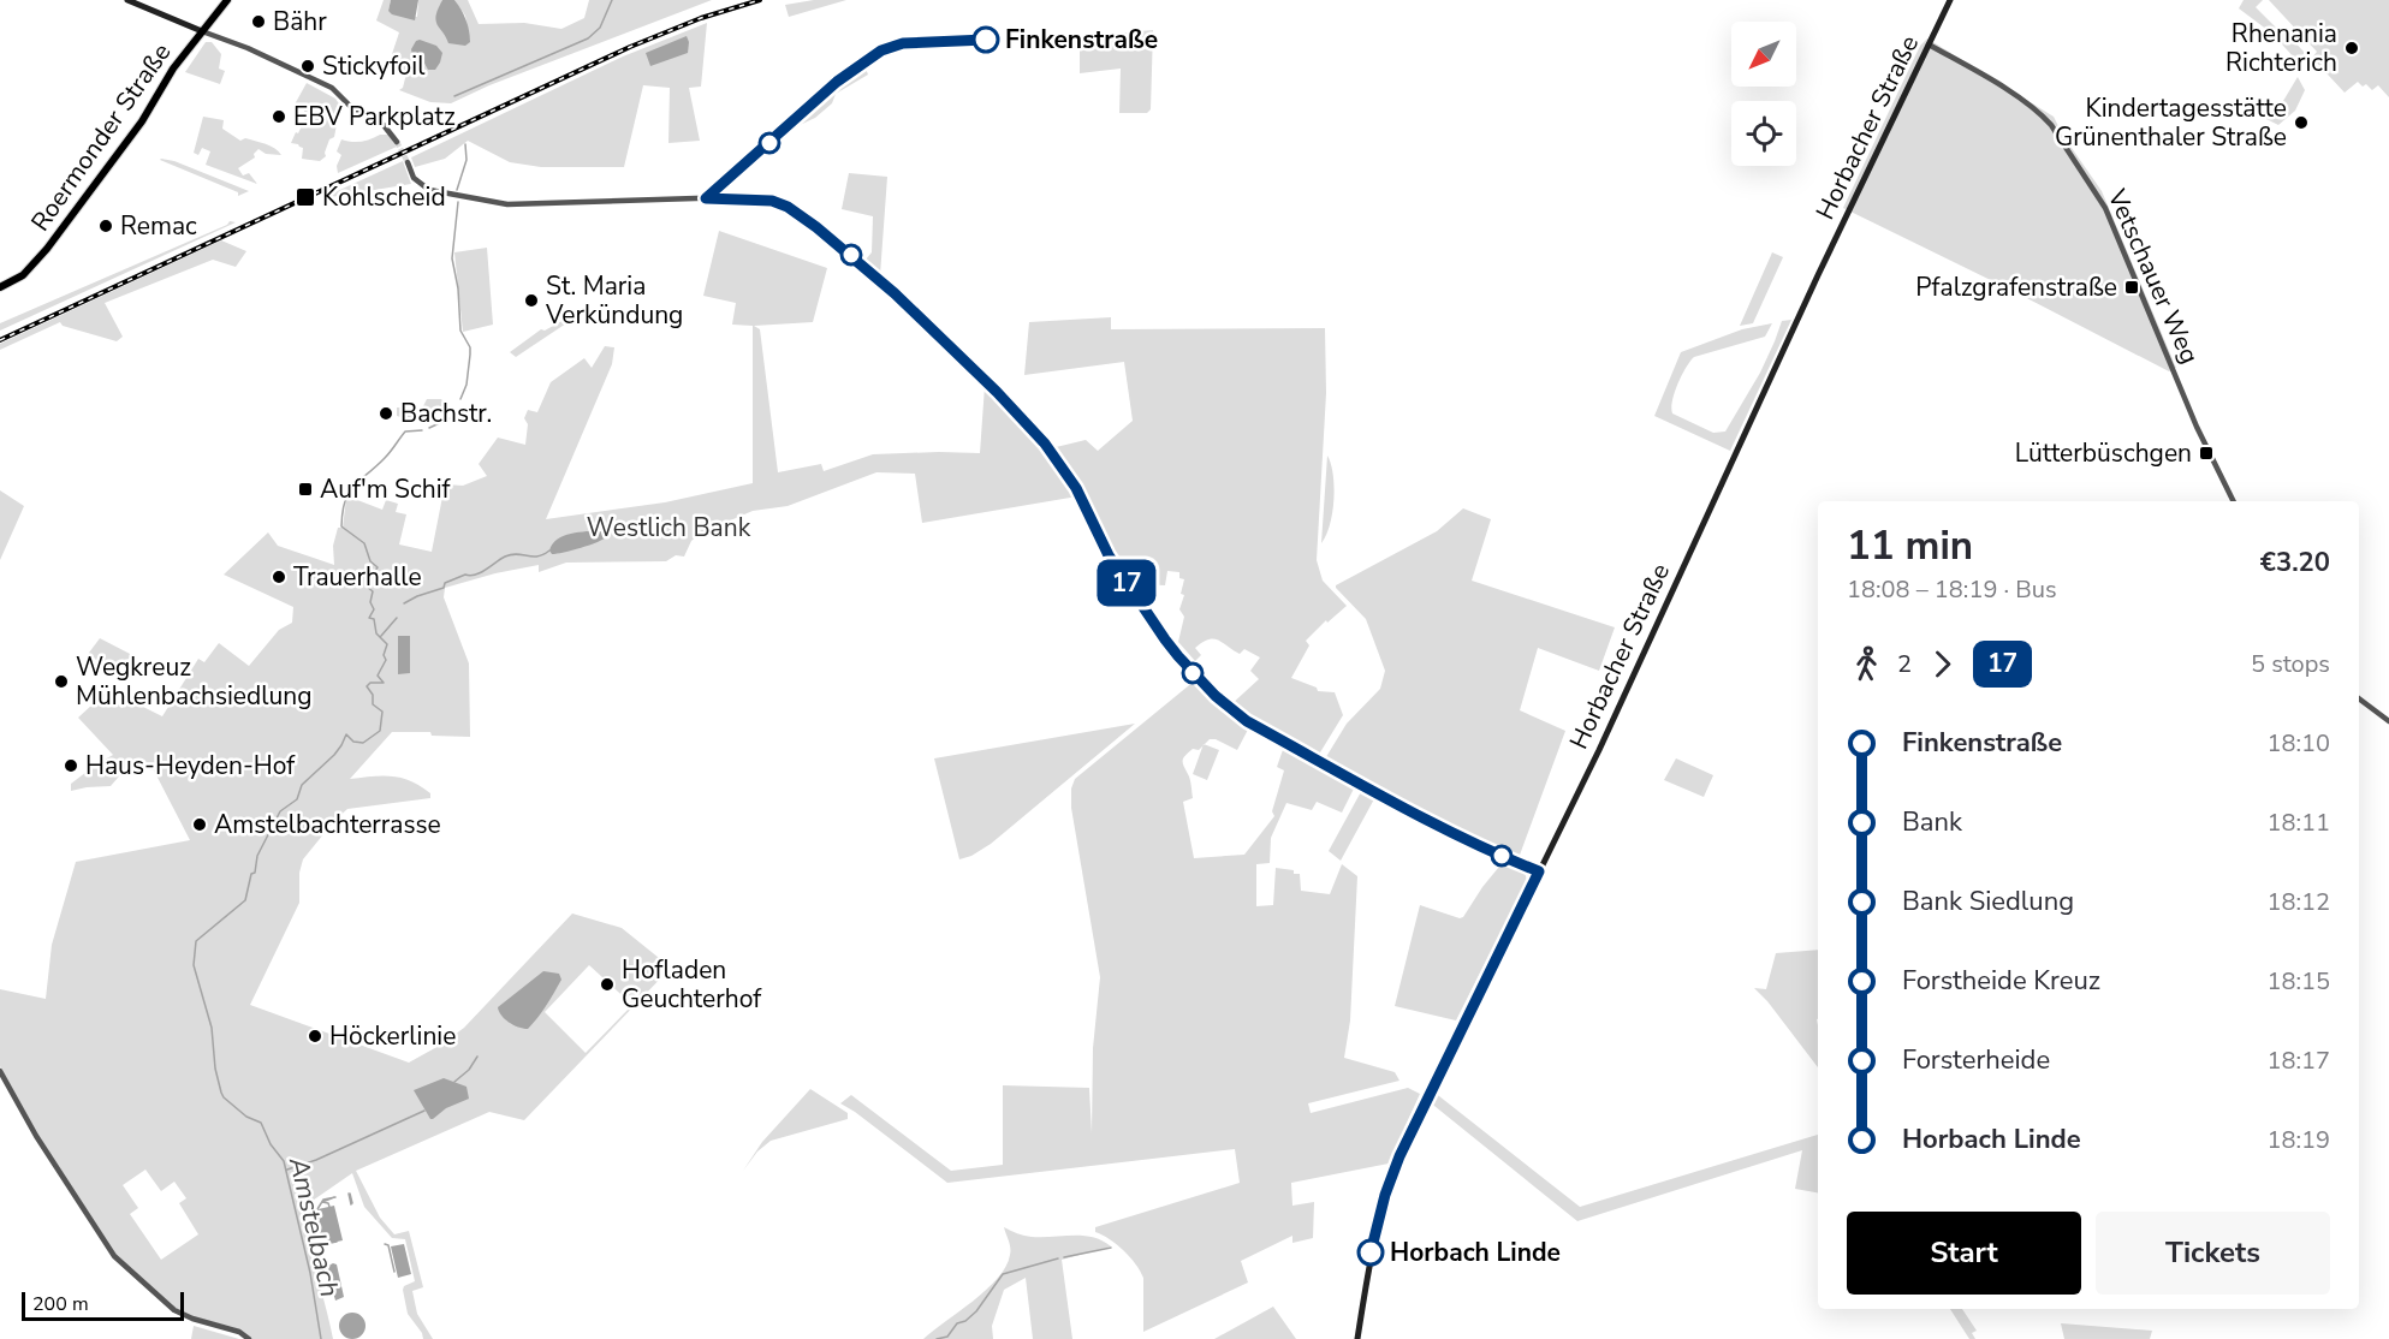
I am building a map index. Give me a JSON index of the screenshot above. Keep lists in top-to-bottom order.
{
  "streets": {
    "main road": ["Horbacher Straße", "Roermonder Straße"],
    "street": ["Vetschauer Weg"]
  },
  "crossings": [
    ["Horbacher Straße", "Vetschauer Weg"]
  ],
  "water": ["Amstelbach"],
  "parks": ["Westlich Bank"],
  "places": {
    "other": [
      "Bähr",
      "Finkenstraße",
      "Rhenania Richterich",
      "Stickyfoil",
      "EBV Parkplatz",
      "Kindertagesstätte Grünenthaler Straße",
      "Remac",
      "St. Maria Verkündung",
      "Bachstr.",
      "Trauerhalle",
      "Wegkreuz Mühlenbachsiedlung",
      "Haus-Heyden-Hof",
      "Amstelbachterrasse",
      "Hofladen Geuchterhof",
      "Höckerlinie",
      "Horbach Linde"
    ],
    "transit": [
      "Kohlscheid",
      "Pfalzgrafenstraße",
      "Lütterbüschgen",
      "Auf'm Schif"
    ]
  },
  "lines": ["bus line 17"],
  "scale_bar": "200 m",
  "north": "bottom left",
  "page": {
    "on_map": "17",
    "heading": ["11 min", "18:08 – 18:19 · Bus", "€3.20"],
    "legs": ["2", "17", "5 stops"],
    "list": [
      {
        "name": "Finkenstraße",
        "value": "18:10"
      },
      {
        "name": "Bank",
        "value": "18:11"
      },
      {
        "name": "Bank Siedlung",
        "value": "18:12"
      },
      {
        "name": "Forstheide Kreuz",
        "value": "18:15"
      },
      {
        "name": "Forsterheide",
        "value": "18:17"
      },
      {
        "name": "Horbach Linde",
        "value": "18:19"
      }
    ],
    "buttons": ["Start", "Tickets"],
    "scale": "200 m"
  }
}
